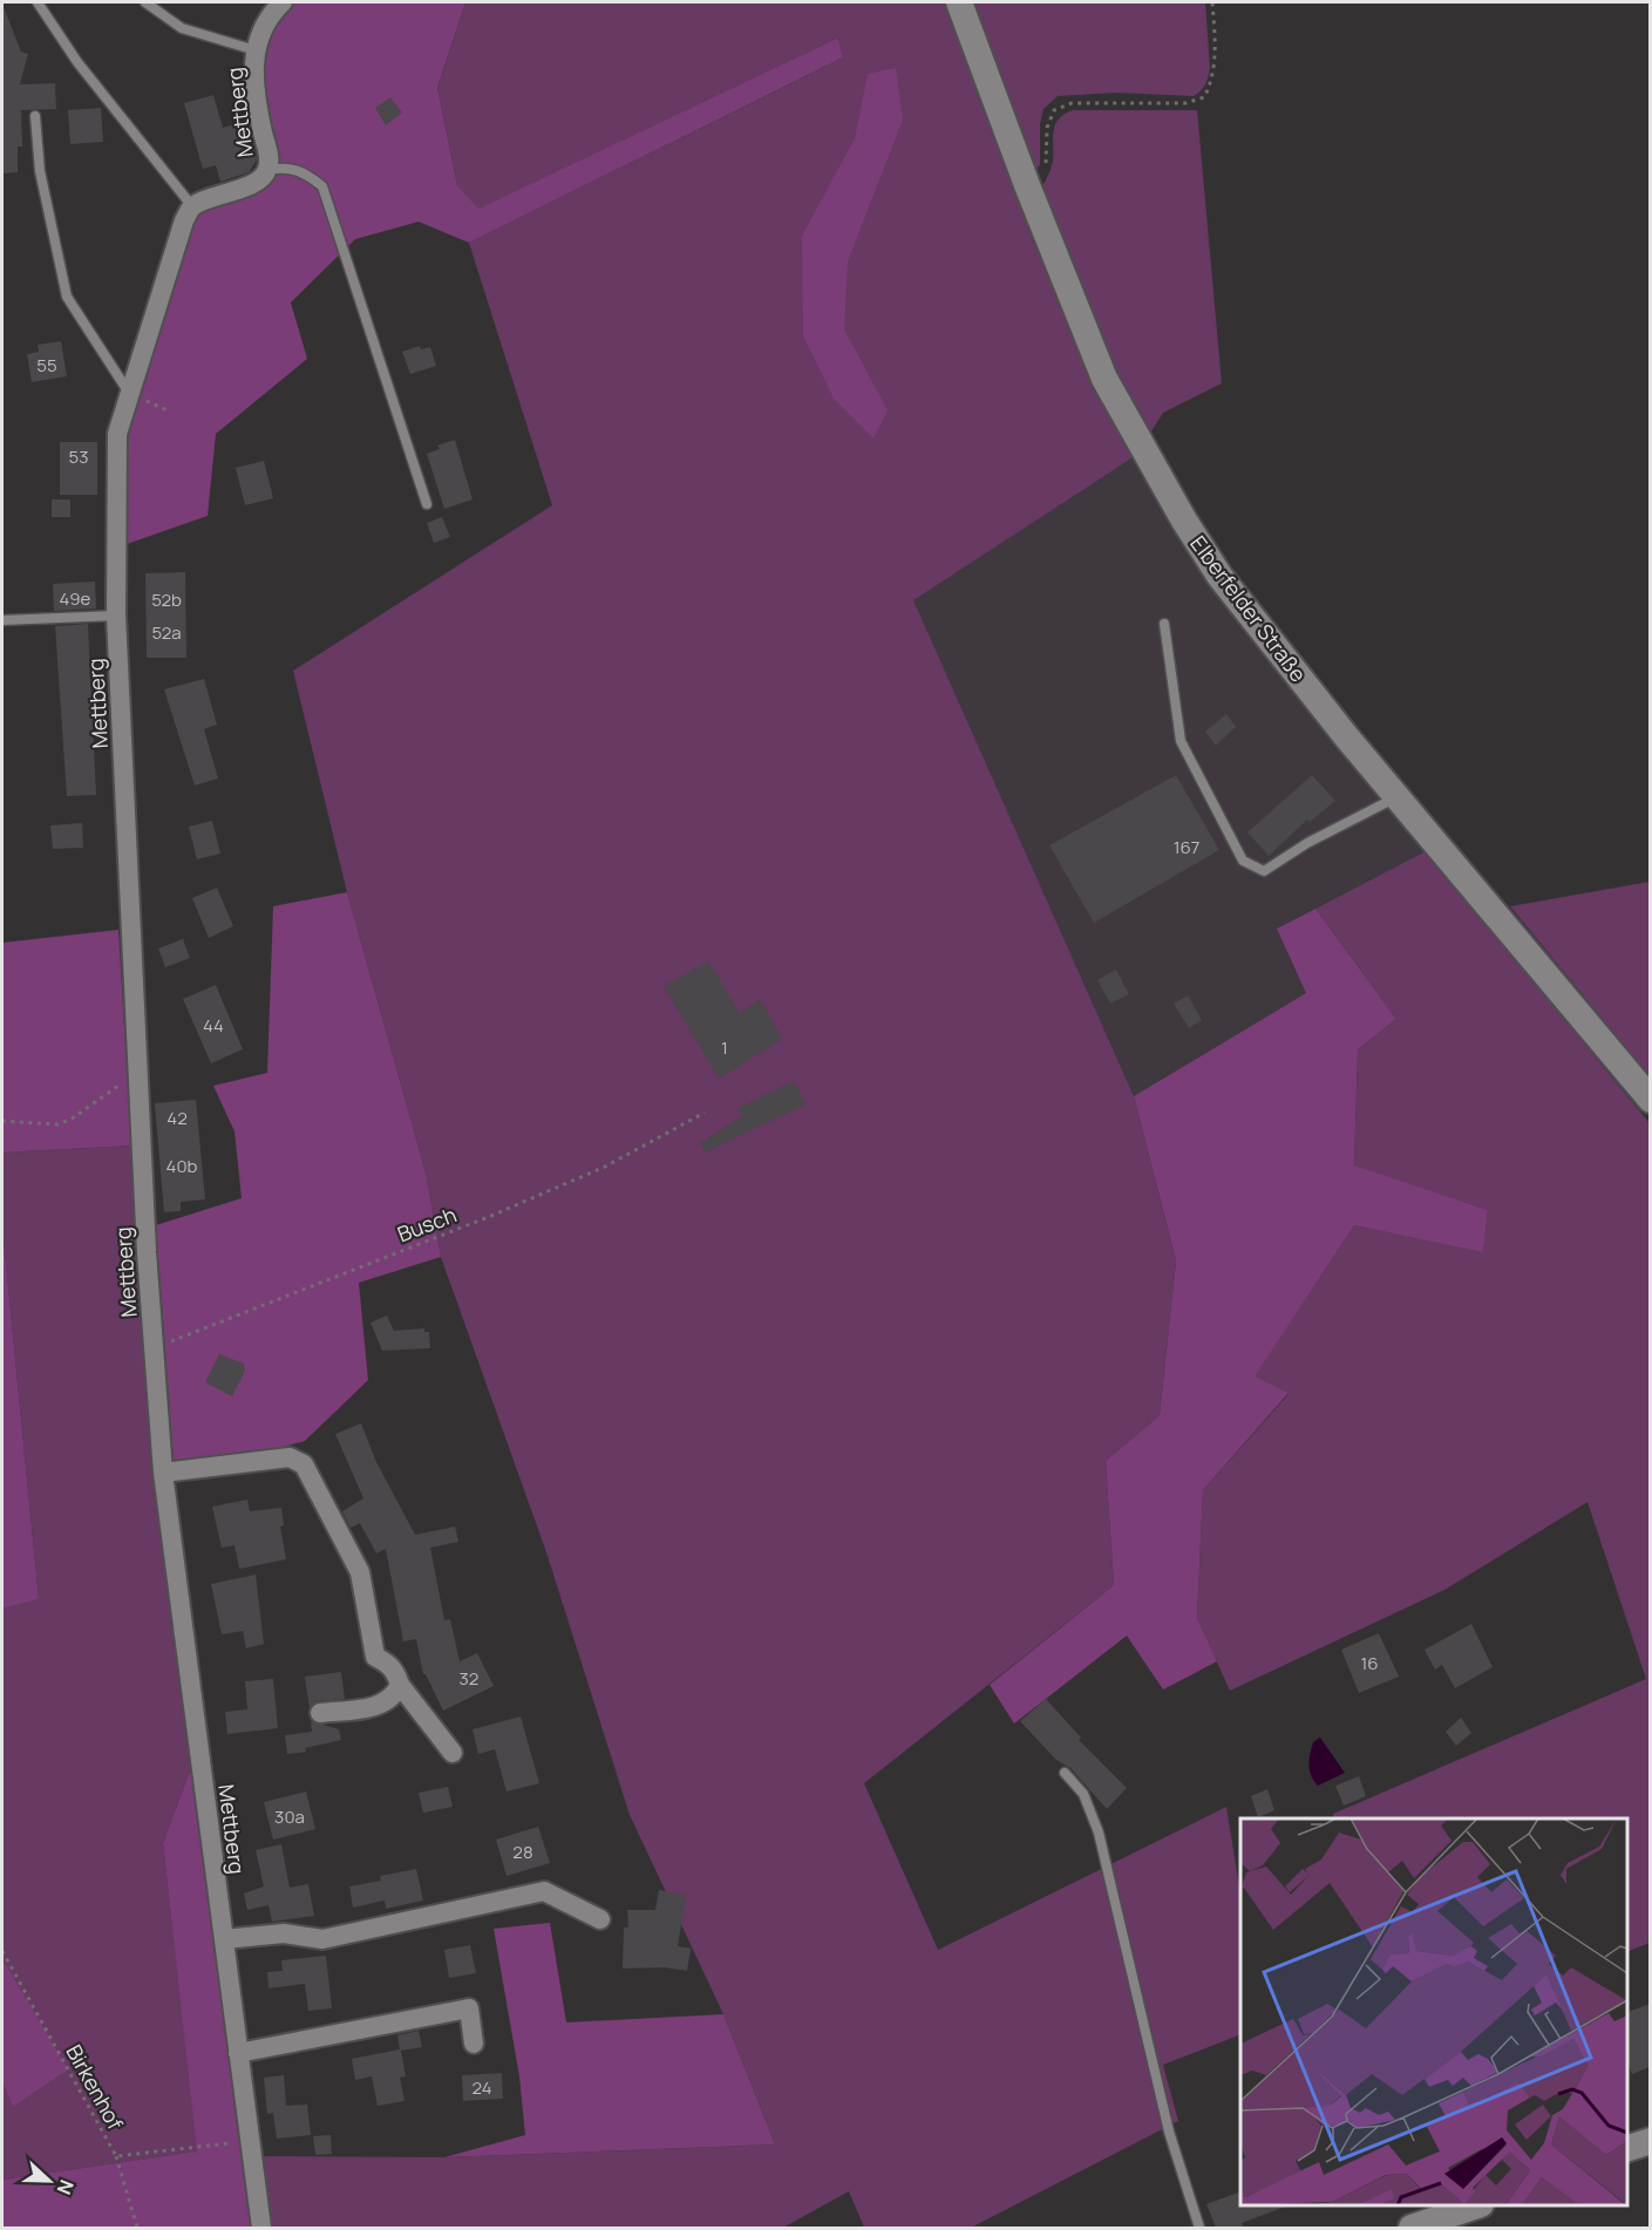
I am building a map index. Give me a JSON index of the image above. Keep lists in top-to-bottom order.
{
  "streets": {
    "main road": ["Elberfelder Straße"],
    "street": ["Mettberg"],
    "path": ["Busch", "Birkenhof"]
  },
  "crossings": [
    ["Mettberg", "Busch"],
    ["Mettberg", "Birkenhof"]
  ],
  "house_numbers": [
    "55",
    "53",
    "49e",
    "52b",
    "52a",
    "167",
    "44",
    "1",
    "42",
    "40b",
    "16",
    "32",
    "30a",
    "28",
    "24"
  ],
  "north": "right"
}
